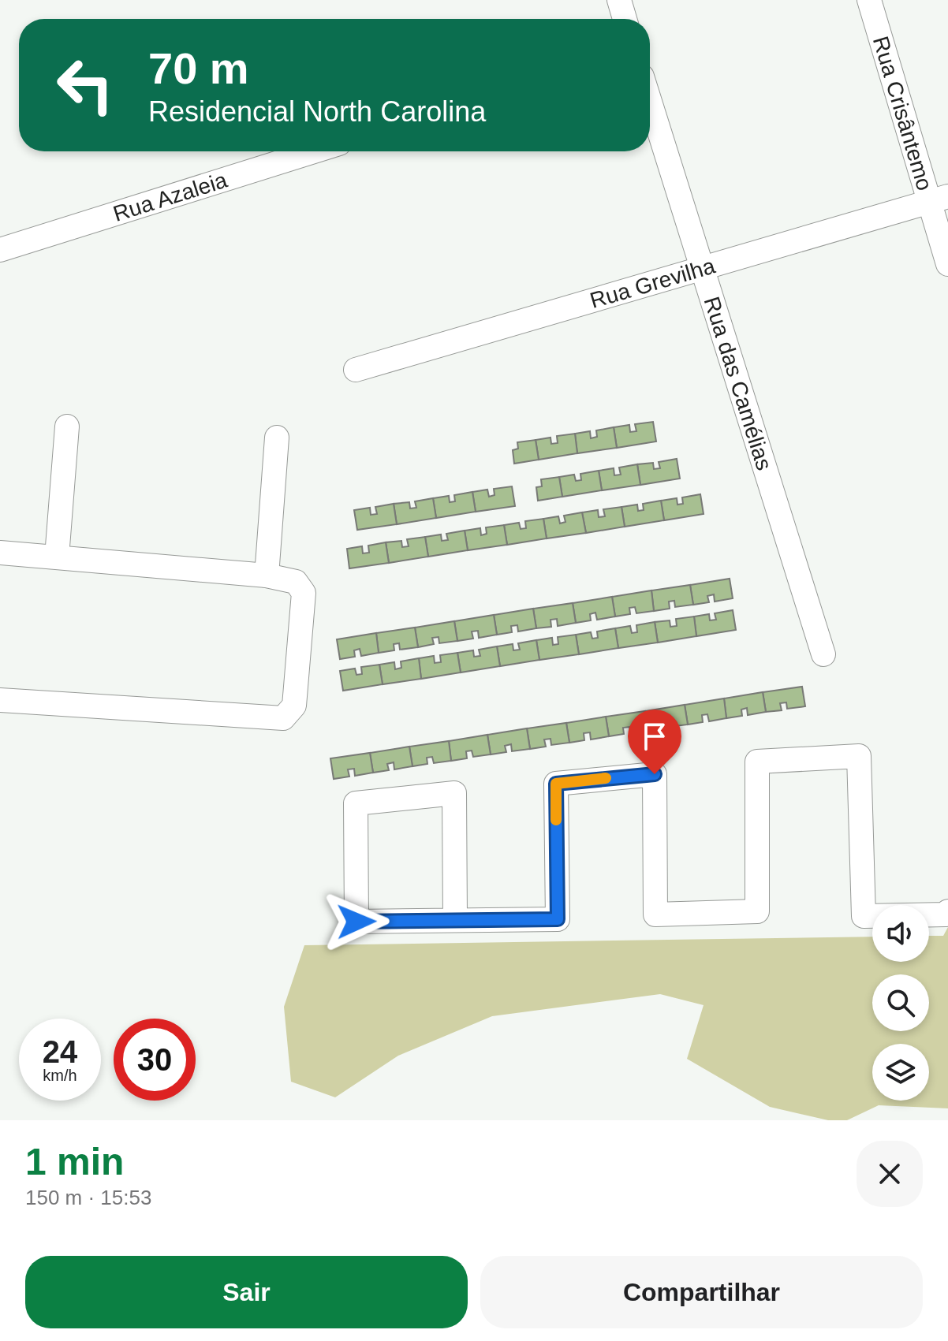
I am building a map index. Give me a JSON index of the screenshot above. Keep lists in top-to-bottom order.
{
  "streets": {
    "street": [
      "Rua Crisântemo",
      "Rua Azaleia",
      "Rua Grevilha",
      "Rua das Camélias"
    ]
  },
  "crossings": [
    ["Rua Crisântemo", "Rua Grevilha"],
    ["Rua Grevilha", "Rua das Camélias"]
  ],
  "page": {
    "turn": ["70 m", "Residencial North Carolina"],
    "speed": "24 km/h",
    "limit": "30",
    "heading": ["1 min", "150 m · 15:53"],
    "buttons": ["Sair", "Compartilhar"]
  }
}
